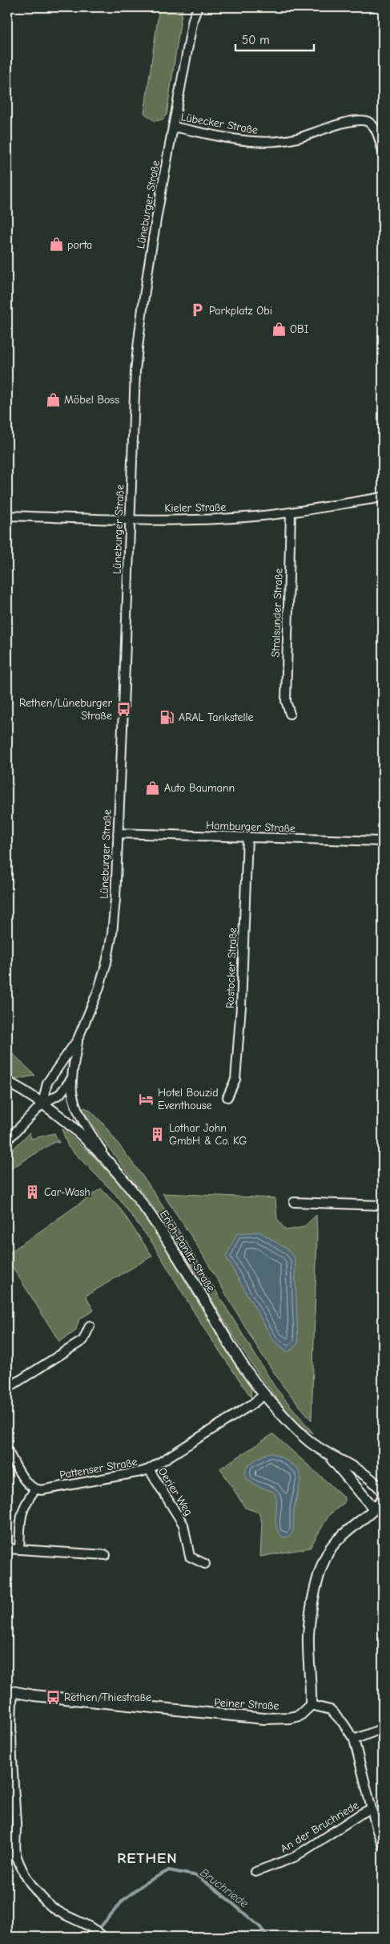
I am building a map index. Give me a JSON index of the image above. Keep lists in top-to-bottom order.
{
  "streets": {
    "street": [
      "Lübecker Straße",
      "Lüneburger Straße",
      "Kieler Straße",
      "Stralsunder Straße",
      "Hamburger Straße",
      "Rostocker Straße",
      "Erich-Panitz-Straße",
      "Pattenser Straße",
      "Oerier Weg",
      "Peiner Straße",
      "An der Bruchriede"
    ]
  },
  "crossings": [
    ["Lübecker Straße", "Lüneburger Straße"],
    ["Lüneburger Straße", "Kieler Straße"],
    ["Lüneburger Straße", "Hamburger Straße"],
    ["Lüneburger Straße", "Erich-Panitz-Straße"],
    ["Kieler Straße", "Stralsunder Straße"],
    ["Hamburger Straße", "Rostocker Straße"],
    ["Erich-Panitz-Straße", "Pattenser Straße"],
    ["Pattenser Straße", "Oerier Weg"]
  ],
  "districts": ["RETHEN"],
  "water": ["Bruchriede"],
  "places": {
    "shop": [
      "porta",
      "OBI",
      "Möbel Boss",
      "Auto Baumann"
    ],
    "parking": ["Parkplatz Obi"],
    "bus stop": ["Rethen/Lüneburger Straße", "Rethen/Thiestraße"],
    "fuel station": ["ARAL Tankstelle"],
    "hotel": ["Hotel Bouzid Eventhouse"],
    "building": ["Lothar John GmbH & Co. KG", "Car-Wash"]
  },
  "scale_bar": "50 m"
}
